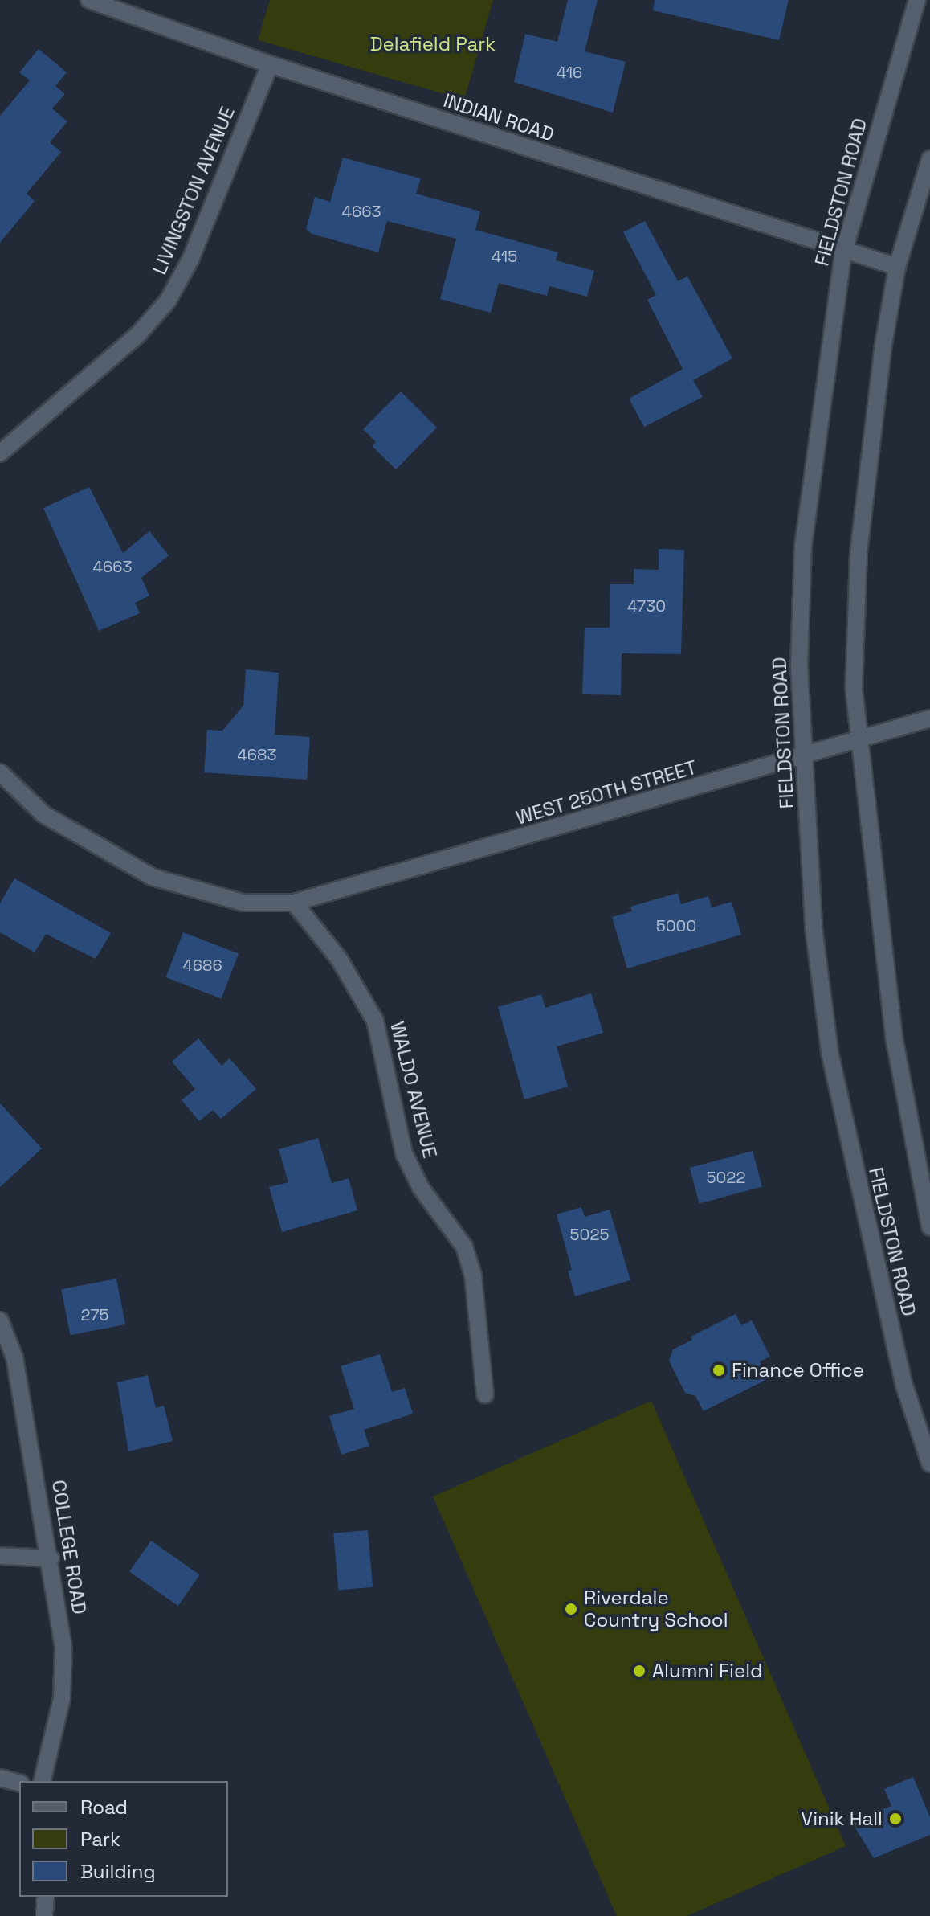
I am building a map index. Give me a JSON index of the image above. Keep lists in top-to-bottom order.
{
  "streets": {
    "street": [
      "INDIAN ROAD",
      "LIVINGSTON AVENUE",
      "FIELDSTON ROAD",
      "WEST 250TH STREET",
      "WALDO AVENUE",
      "COLLEGE ROAD"
    ]
  },
  "crossings": [
    ["INDIAN ROAD", "LIVINGSTON AVENUE"],
    ["INDIAN ROAD", "FIELDSTON ROAD"],
    ["FIELDSTON ROAD", "WEST 250TH STREET"],
    ["WEST 250TH STREET", "WALDO AVENUE"]
  ],
  "parks": ["Delafield Park"],
  "places": [
    "Finance Office",
    "Riverdale Country School",
    "Alumni Field",
    "Vinik Hall"
  ],
  "house_numbers": [
    "416",
    "4663",
    "415",
    "4663",
    "4730",
    "4683",
    "5000",
    "4686",
    "5022",
    "5025",
    "275"
  ],
  "legend": ["Road", "Park", "Building"]
}
